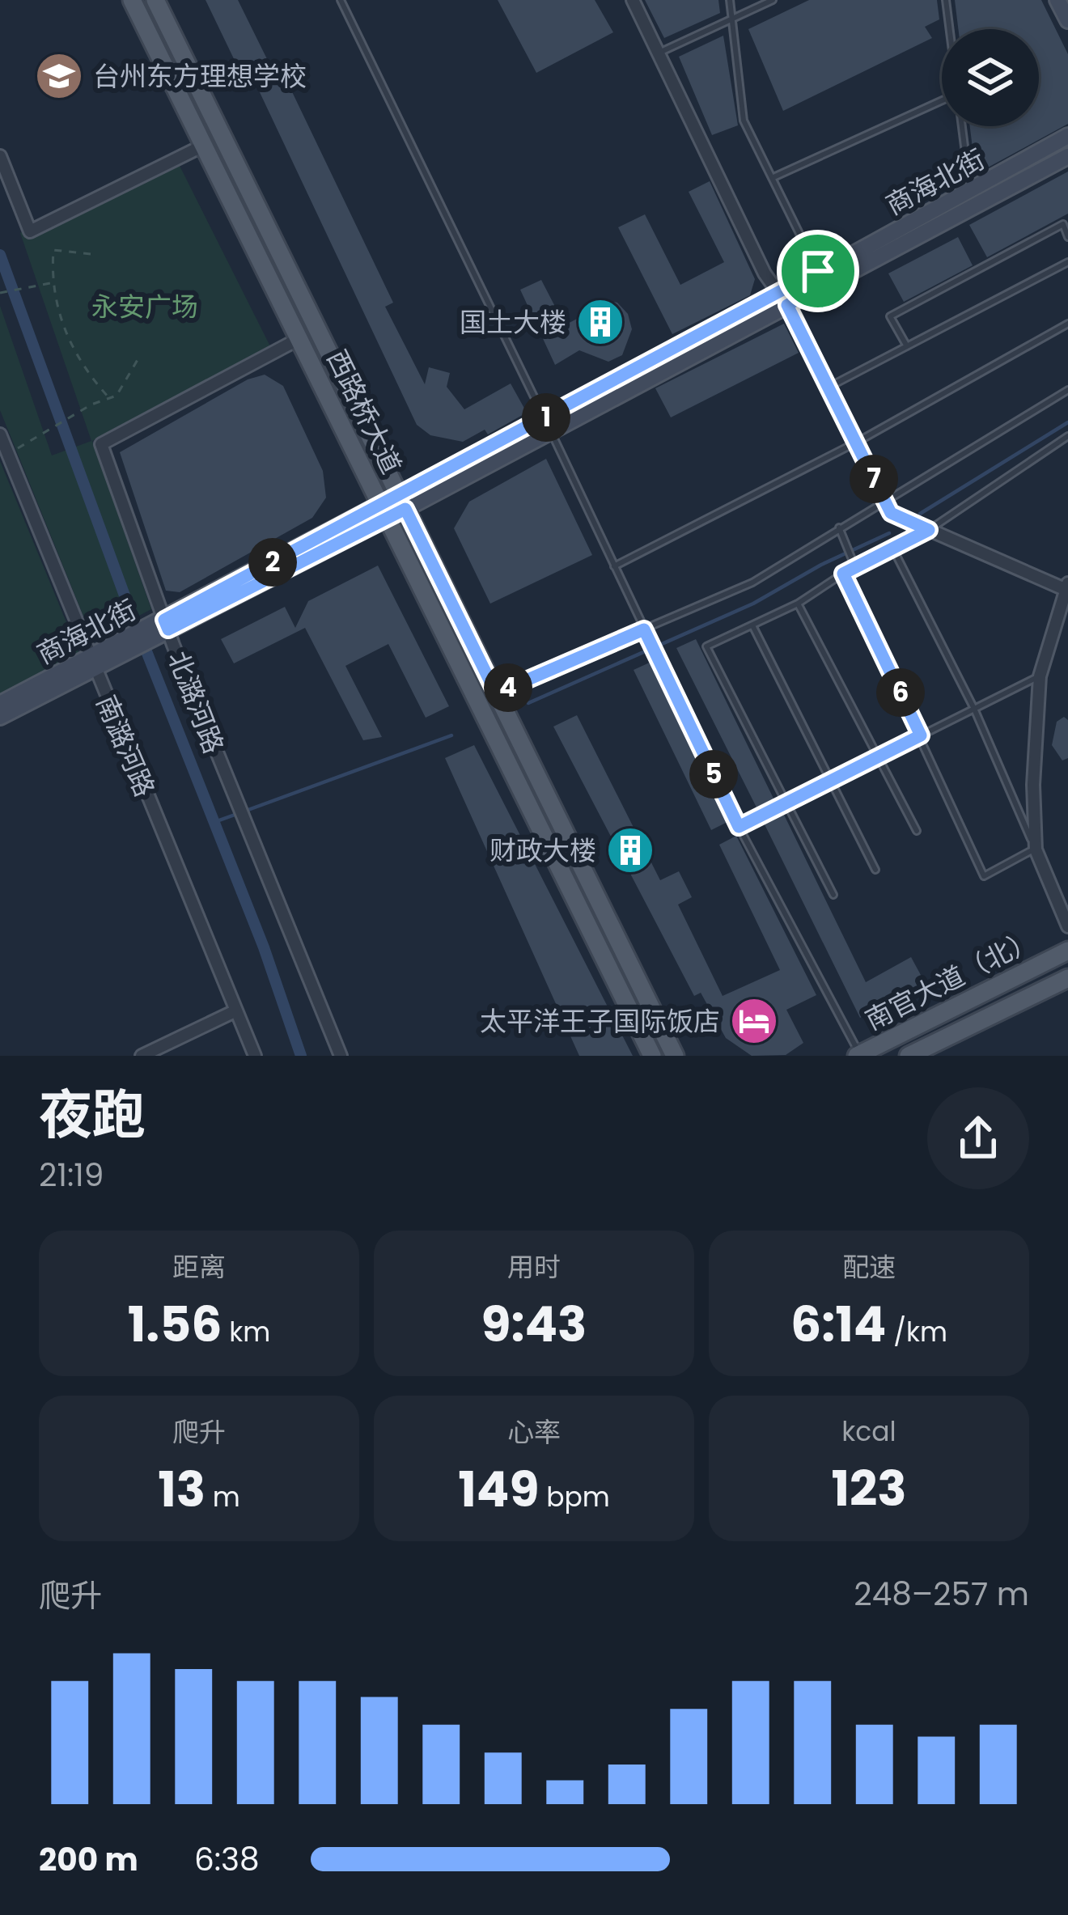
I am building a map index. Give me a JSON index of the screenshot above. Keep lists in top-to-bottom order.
{
  "streets": {
    "main road": ["商海北街", "西路桥大道", "南官大道（北）"],
    "street": ["北潞河路", "南潞河路"]
  },
  "crossings": [
    ["商海北街", "西路桥大道"],
    ["商海北街", "北潞河路"],
    ["商海北街", "南潞河路"],
    ["西路桥大道", "北潞河路"]
  ],
  "parks": ["永安广场"],
  "places": {
    "school or university": ["台州东方理想学校"],
    "building": ["国土大楼", "财政大楼"],
    "hotel": ["太平洋王子国际饭店"]
  },
  "page": {
    "pins": [
      "1",
      "7",
      "2",
      "4",
      "6",
      "5"
    ],
    "heading": ["夜跑", "21:19"],
    "stats": [
      ["距离", "1.56 km"],
      ["用时", "9:43"],
      ["配速", "6:14 /km"],
      ["爬升", "13 m"],
      ["心率", "149 bpm"],
      ["kcal", "123"]
    ],
    "chart": ["爬升", "248–257 m"],
    "list": [
      {
        "name": "200 m",
        "note": "6:38"
      }
    ]
  }
}
